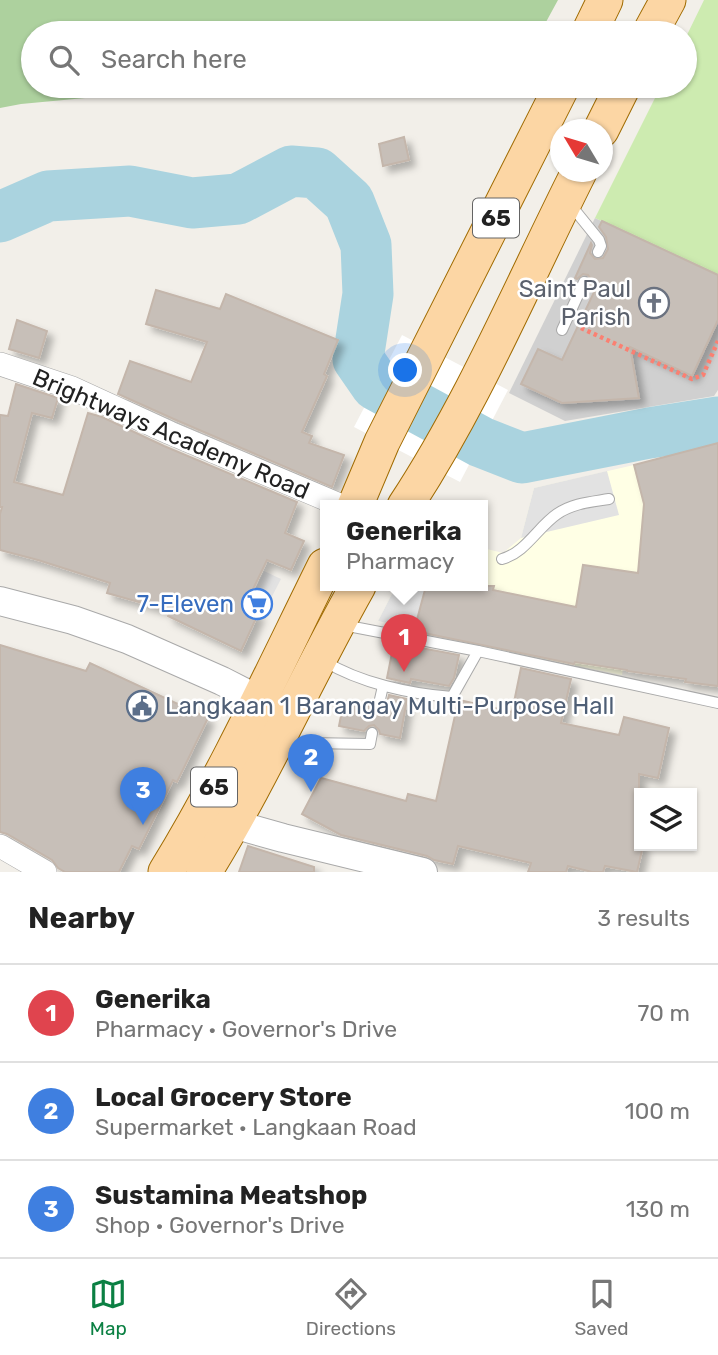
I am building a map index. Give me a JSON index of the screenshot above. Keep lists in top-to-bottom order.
{
  "streets": {
    "main road": ["65"],
    "street": ["Brightways Academy Road"]
  },
  "places": {
    "church": ["Saint Paul Parish"],
    "supermarket": ["7-Eleven"],
    "public building": ["Langkaan 1 Barangay Multi-Purpose Hall"]
  },
  "north": "top left",
  "page": {
    "search": "Search here",
    "popup": ["Generika", "Pharmacy"],
    "pins": ["1", "2", "3"],
    "heading": ["Nearby", "3 results"],
    "list": [
      {
        "mark": "1",
        "name": "Generika",
        "note": "Pharmacy · Governor's Drive",
        "value": "70 m"
      },
      {
        "mark": "2",
        "name": "Local Grocery Store",
        "note": "Supermarket · Langkaan Road",
        "value": "100 m"
      },
      {
        "mark": "3",
        "name": "Sustamina Meatshop",
        "note": "Shop · Governor's Drive",
        "value": "130 m"
      }
    ],
    "nav": ["Map", "Directions", "Saved"]
  }
}
